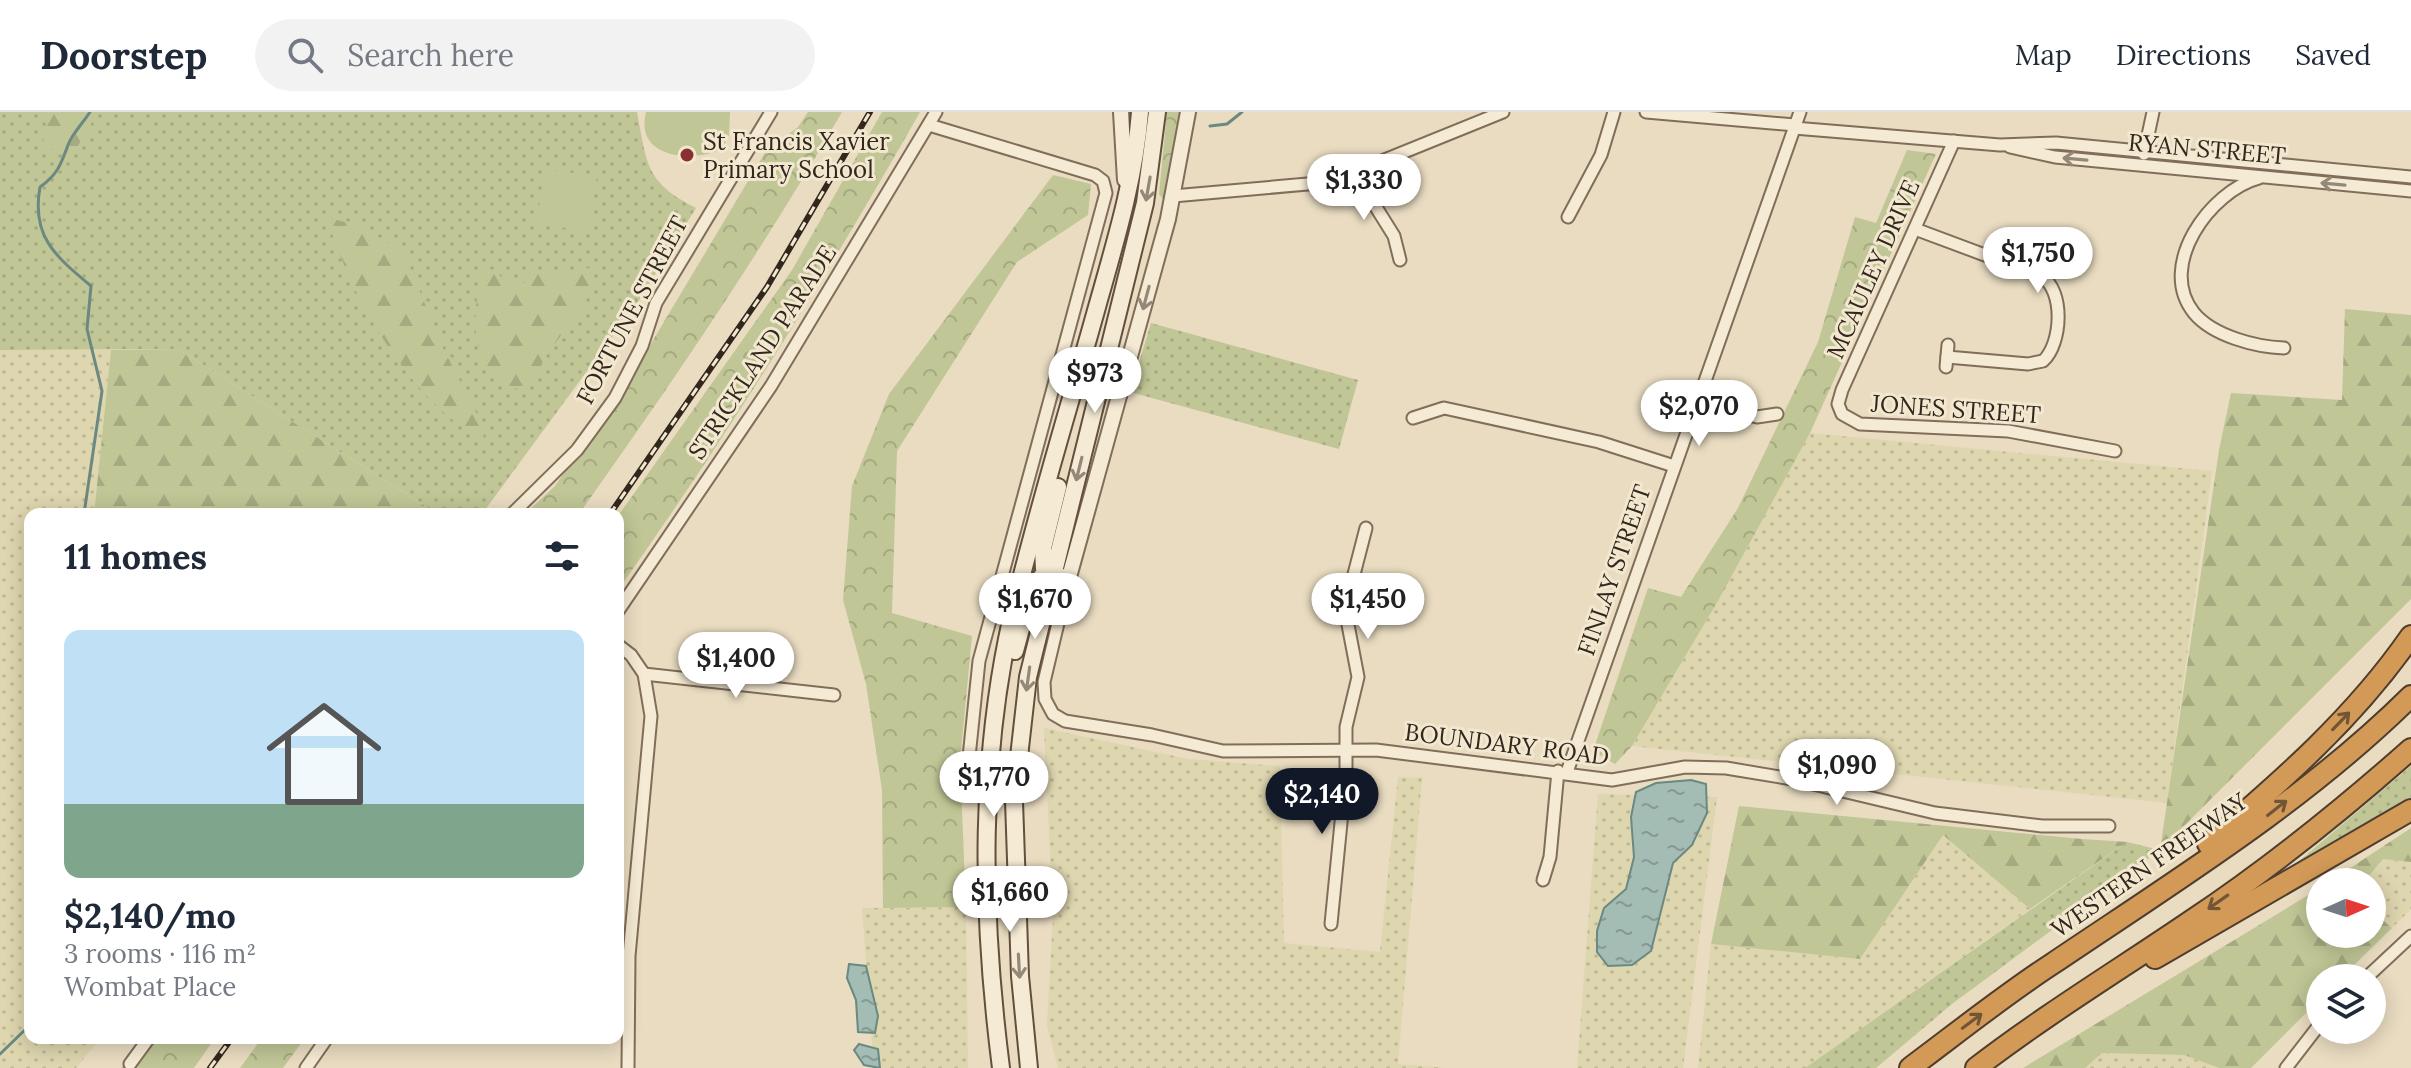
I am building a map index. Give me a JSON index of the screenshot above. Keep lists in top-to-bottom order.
{
  "streets": {
    "highway": ["WESTERN FREEWAY"],
    "street": [
      "RYAN STREET",
      "MCAULEY DRIVE",
      "FORTUNE STREET",
      "STRICKLAND PARADE",
      "JONES STREET",
      "FINLAY STREET",
      "BOUNDARY ROAD"
    ]
  },
  "crossings": [
    ["RYAN STREET", "MCAULEY DRIVE"],
    ["RYAN STREET", "FINLAY STREET"],
    ["MCAULEY DRIVE", "JONES STREET"],
    ["FINLAY STREET", "BOUNDARY ROAD"]
  ],
  "places": ["St Francis Xavier Primary School"],
  "north": "right",
  "page": {
    "header": "Doorstep",
    "search": "Search here",
    "nav": ["Map", "Directions", "Saved"],
    "price": [
      "$1,330",
      "$1,750",
      "$973",
      "$2,070",
      "$1,670",
      "$1,450",
      "$1,400",
      "$1,090",
      "$1,770",
      "$2,140",
      "$1,660"
    ],
    "heading": "11 homes",
    "list": [
      {
        "name": "$2,140/mo",
        "note": "3 rooms · 116 m² · Wombat Place"
      }
    ]
  }
}
